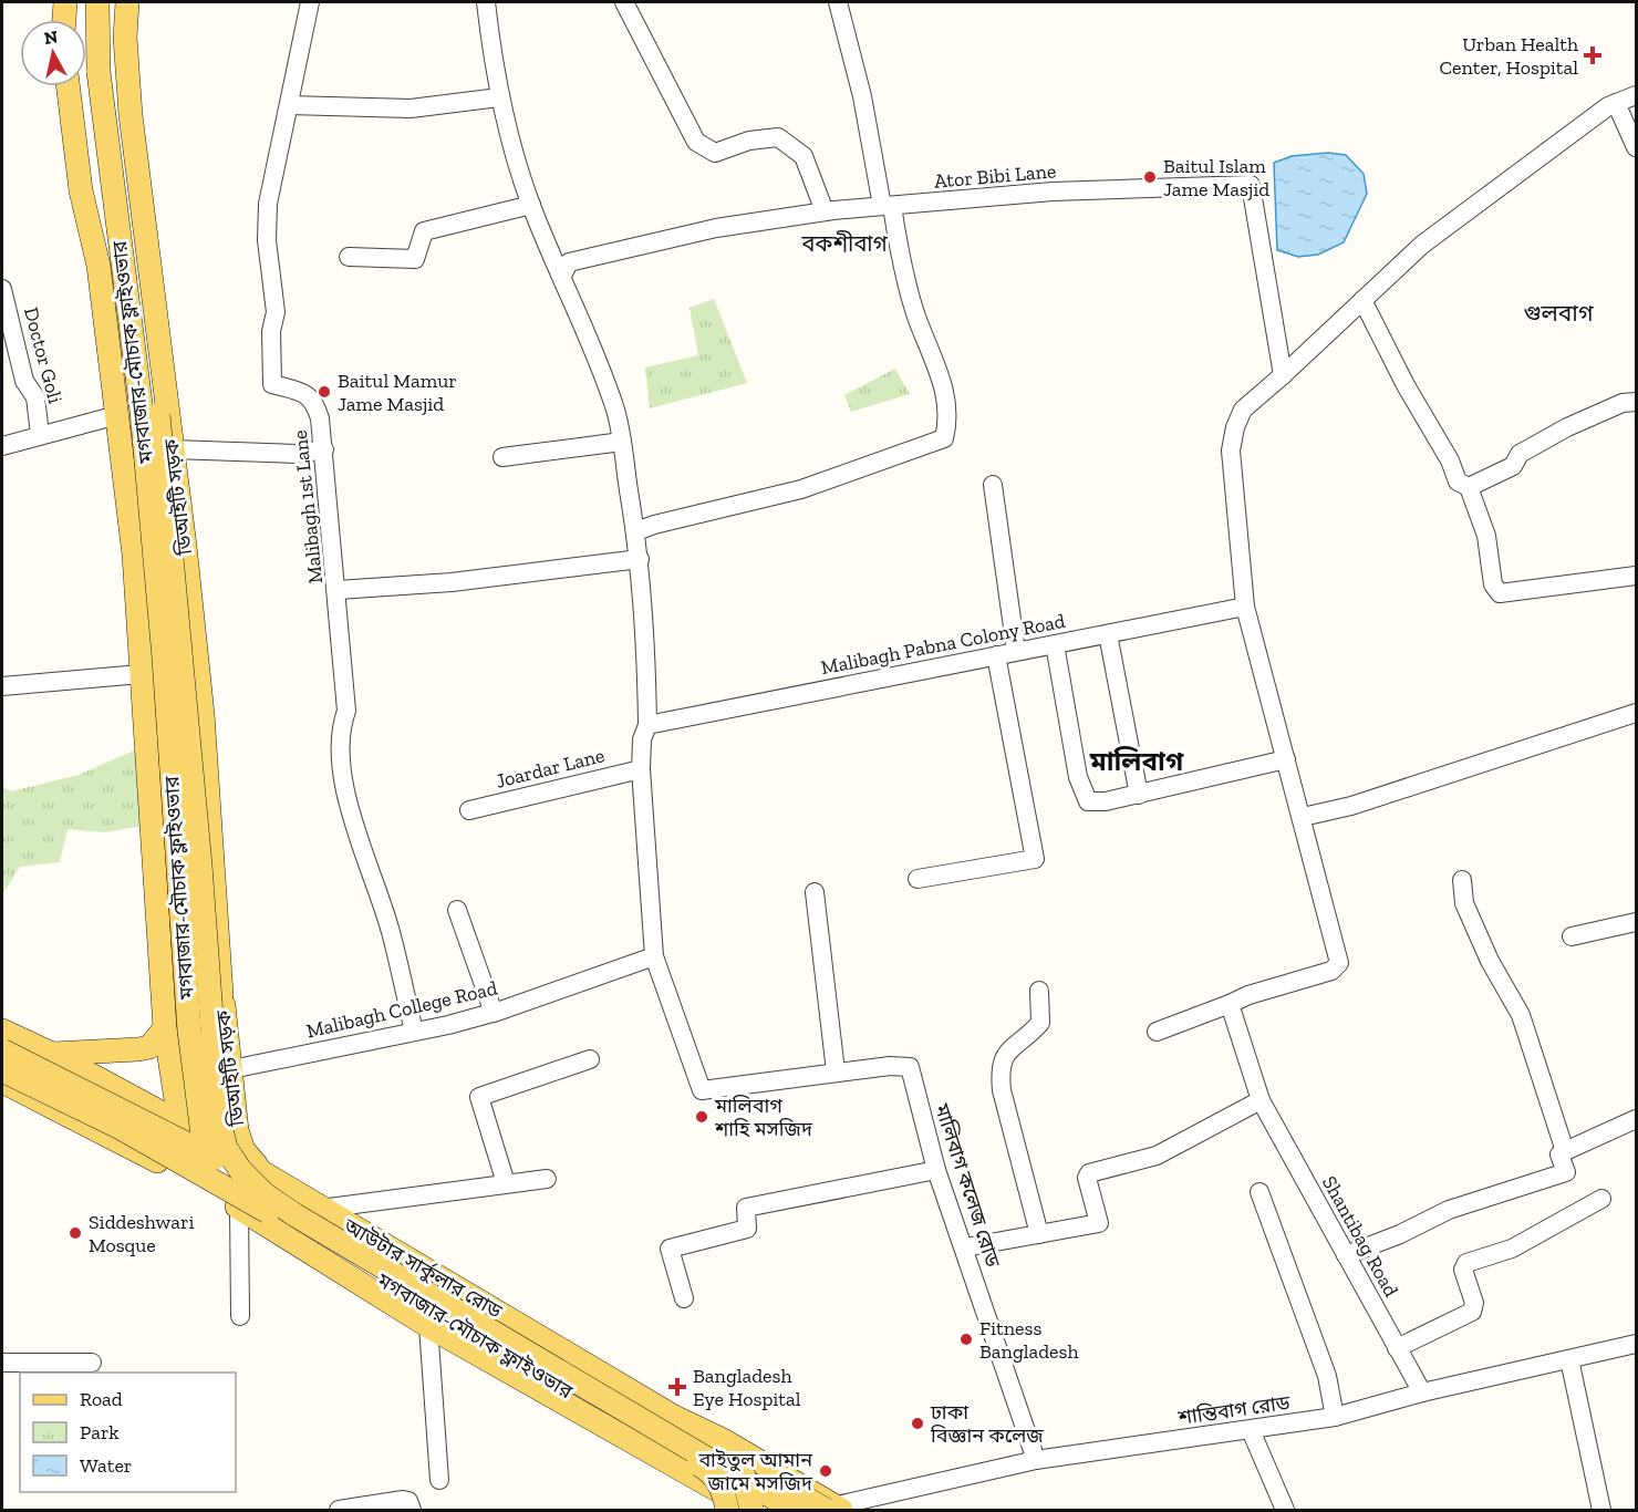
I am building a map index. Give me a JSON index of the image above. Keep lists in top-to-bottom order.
{
  "streets": {
    "main road": ["মগবাজার-মৌচাক ফ্লাইওভার", "ডিআইটি সড়ক", "আউটার সার্কুলার রোড"],
    "street": [
      "Ator Bibi Lane",
      "Doctor Goli",
      "Malibagh 1st Lane",
      "Malibagh Pabna Colony Road",
      "Joardar Lane",
      "Malibagh College Road",
      "মালিবাগ কলেজ রোড",
      "Shantibag Road",
      "শান্তিবাগ রোড"
    ]
  },
  "crossings": [
    ["মগবাজার-মৌচাক ফ্লাইওভার", "আউটার সার্কুলার রোড"],
    ["ডিআইটি সড়ক", "Malibagh College Road"],
    ["ডিআইটি সড়ক", "আউটার সার্কুলার রোড"],
    ["Malibagh 1st Lane", "Malibagh College Road"],
    ["Malibagh College Road", "মালিবাগ কলেজ রোড"],
    ["মালিবাগ কলেজ রোড", "শান্তিবাগ রোড"],
    ["Shantibag Road", "শান্তিবাগ রোড"],
    ["আউটার সার্কুলার রোড", "শান্তিবাগ রোড"]
  ],
  "districts": ["বকশীবাগ", "গুলবাগ", "মালিবাগ"],
  "places": {
    "health": ["Urban Health Center, Hospital", "Bangladesh Eye Hospital"],
    "other": [
      "Baitul Islam Jame Masjid",
      "Baitul Mamur Jame Masjid",
      "মালিবাগ শাহি মসজিদ",
      "Siddeshwari Mosque",
      "Fitness Bangladesh",
      "ঢাকা বিজ্ঞান কলেজ",
      "বাইতুল আমান জামে মসজিদ"
    ]
  },
  "legend": ["Road", "Park", "Water"],
  "north": "top"
}
